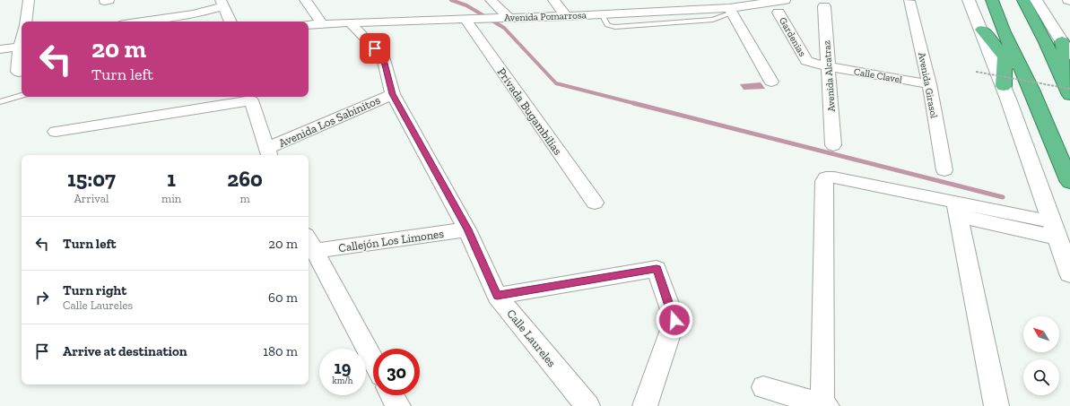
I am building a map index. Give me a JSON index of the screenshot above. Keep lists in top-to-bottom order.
{
  "streets": {
    "street": [
      "Avenida Pomarrosa",
      "Gardenias",
      "Calle Clavel",
      "Avenida Alcatraz",
      "Avenida Girasol",
      "Privada Bugambilias",
      "Avenida Los Sabinitos",
      "Callejón Los Limones",
      "Calle Laureles"
    ]
  },
  "crossings": [
    ["Avenida Pomarrosa", "Gardenias"],
    ["Avenida Pomarrosa", "Privada Bugambilias"],
    ["Avenida Pomarrosa", "Calle Laureles"],
    ["Gardenias", "Calle Clavel"],
    ["Gardenias", "Avenida Alcatraz"],
    ["Calle Clavel", "Avenida Alcatraz"],
    ["Calle Clavel", "Avenida Girasol"],
    ["Avenida Los Sabinitos", "Calle Laureles"],
    ["Callejón Los Limones", "Calle Laureles"]
  ],
  "north": "top left",
  "page": {
    "turn": ["20 m", "Turn left"],
    "eta": [
      "15:07",
      "Arrival",
      "1",
      "min",
      "260",
      "m"
    ],
    "list": [
      {
        "name": "Turn left",
        "value": "20 m"
      },
      {
        "name": "Turn right",
        "note": "Calle Laureles",
        "value": "60 m"
      },
      {
        "name": "Arrive at destination",
        "value": "180 m"
      }
    ],
    "speed": "19 km/h",
    "limit": "30"
  }
}
